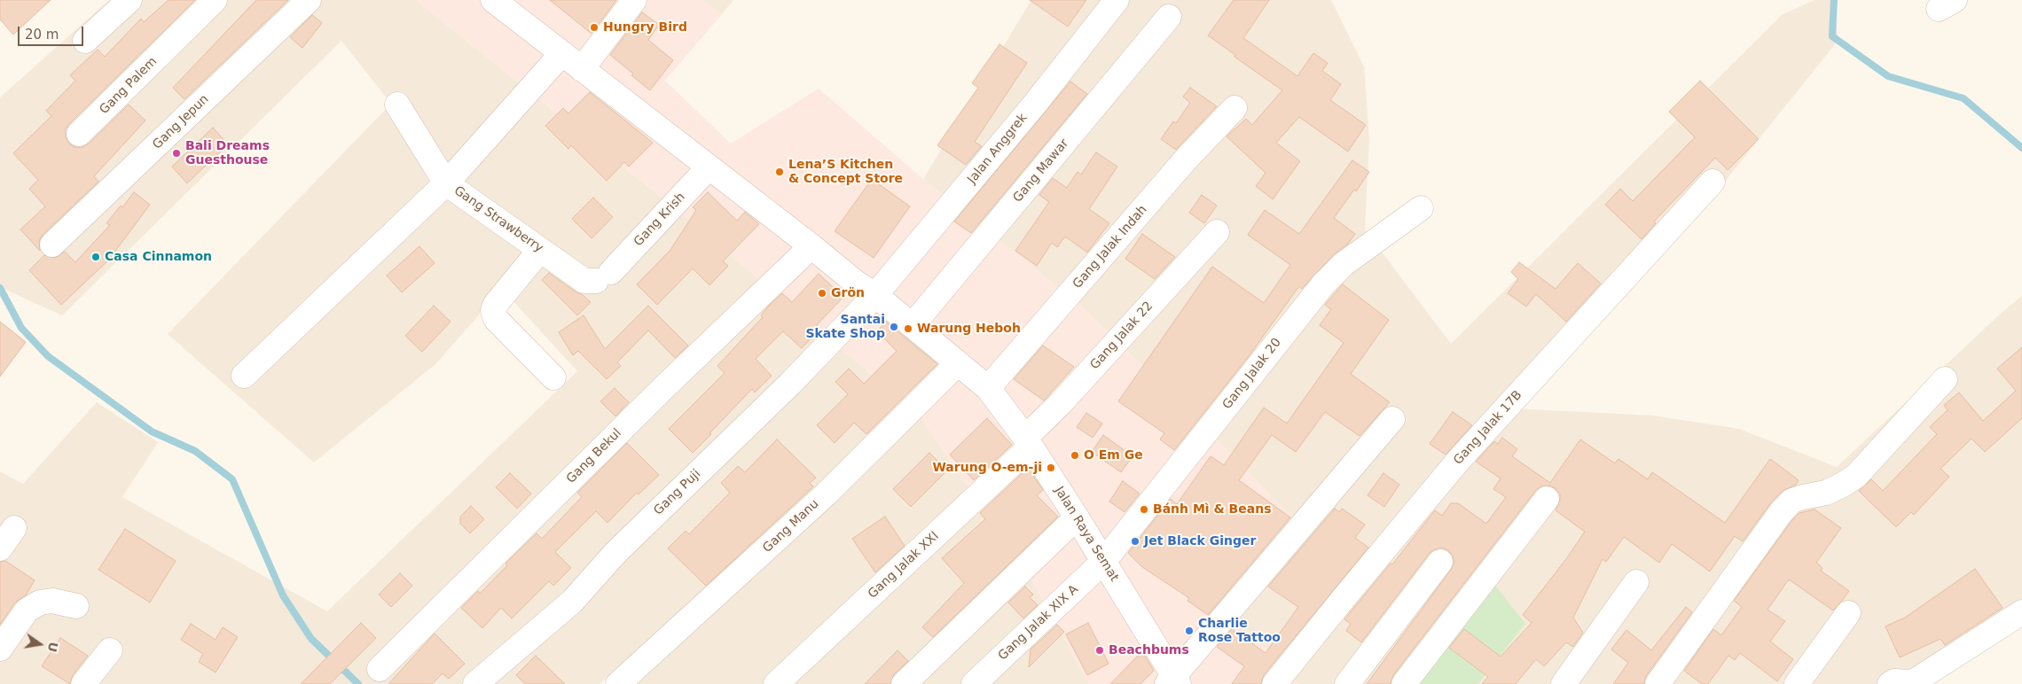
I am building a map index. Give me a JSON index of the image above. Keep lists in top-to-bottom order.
{
  "streets": {
    "street": [
      "Gang Palem",
      "Gang Jepun",
      "Jalan Anggrek",
      "Gang Mawar",
      "Gang Strawberry",
      "Gang Krish",
      "Gang Jalak Indah",
      "Gang Jalak 22",
      "Gang Jalak 20",
      "Gang Jalak 17B",
      "Gang Bekul",
      "Gang Puji",
      "Gang Manu",
      "Jalan Raya Semat",
      "Gang Jalak XXI",
      "Gang Jalak XIX A"
    ]
  },
  "crossings": [
    ["Jalan Anggrek", "Gang Puji"],
    ["Jalan Anggrek", "Jalan Raya Semat"],
    ["Gang Mawar", "Jalan Raya Semat"],
    ["Gang Strawberry", "Gang Krish"],
    ["Gang Strawberry", "Jalan Raya Semat"],
    ["Gang Krish", "Jalan Raya Semat"],
    ["Gang Jalak Indah", "Jalan Raya Semat"],
    ["Gang Jalak 22", "Jalan Raya Semat"],
    ["Gang Jalak 22", "Gang Jalak XXI"],
    ["Gang Jalak 20", "Jalan Raya Semat"],
    ["Gang Jalak 20", "Gang Jalak XIX A"],
    ["Gang Bekul", "Jalan Raya Semat"],
    ["Gang Puji", "Jalan Raya Semat"],
    ["Gang Manu", "Jalan Raya Semat"],
    ["Jalan Raya Semat", "Gang Jalak XXI"],
    ["Jalan Raya Semat", "Gang Jalak XIX A"]
  ],
  "places": [
    "Hungry Bird",
    "Bali Dreams Guesthouse",
    "Lena’S Kitchen & Concept Store",
    "Casa Cinnamon",
    "Grön",
    "Santai Skate Shop",
    "Warung Heboh",
    "O Em Ge",
    "Warung O-em-ji",
    "Bánh Mì & Beans",
    "Jet Black Ginger",
    "Charlie Rose Tattoo",
    "Beachbums"
  ],
  "scale_bar": "20 m",
  "north": "right"
}
